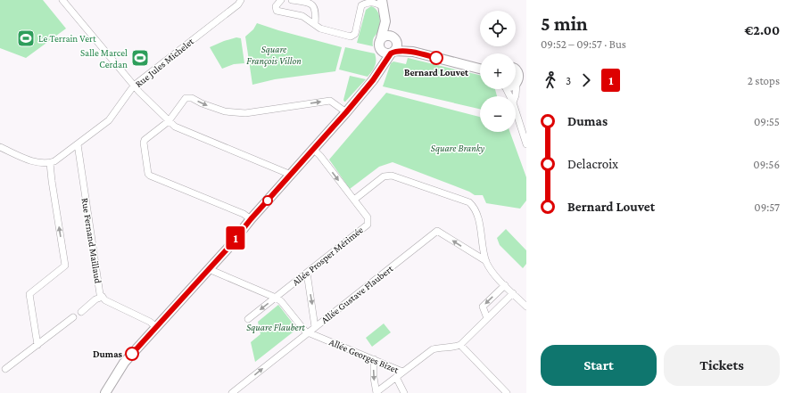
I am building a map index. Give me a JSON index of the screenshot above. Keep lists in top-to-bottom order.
{
  "streets": {
    "street": [
      "Rue Jules Michelet",
      "Rue Fernand Maillaud",
      "Allée Prosper Mérimée",
      "Allée Gustave Flaubert",
      "Allée Georges Bizet"
    ]
  },
  "crossings": [
    ["Rue Jules Michelet", "Rue Fernand Maillaud"],
    ["Allée Prosper Mérimée", "Allée Georges Bizet"],
    ["Allée Gustave Flaubert", "Allée Georges Bizet"]
  ],
  "parks": ["Square François Villon", "Square Branky", "Square Flaubert"],
  "places": {
    "sports": ["Le Terrain Vert", "Salle Marcel Cerdan"],
    "other": ["Bernard Louvet", "Dumas"]
  },
  "lines": ["bus line 1"],
  "page": {
    "on_map": "1",
    "heading": ["5 min", "09:52 – 09:57 · Bus", "€2.00"],
    "map_buttons": ["+", "−"],
    "legs": ["3", "1", "2 stops"],
    "list": [
      {
        "name": "Dumas",
        "value": "09:55"
      },
      {
        "name": "Delacroix",
        "value": "09:56"
      },
      {
        "name": "Bernard Louvet",
        "value": "09:57"
      }
    ],
    "buttons": ["Start", "Tickets"]
  }
}
